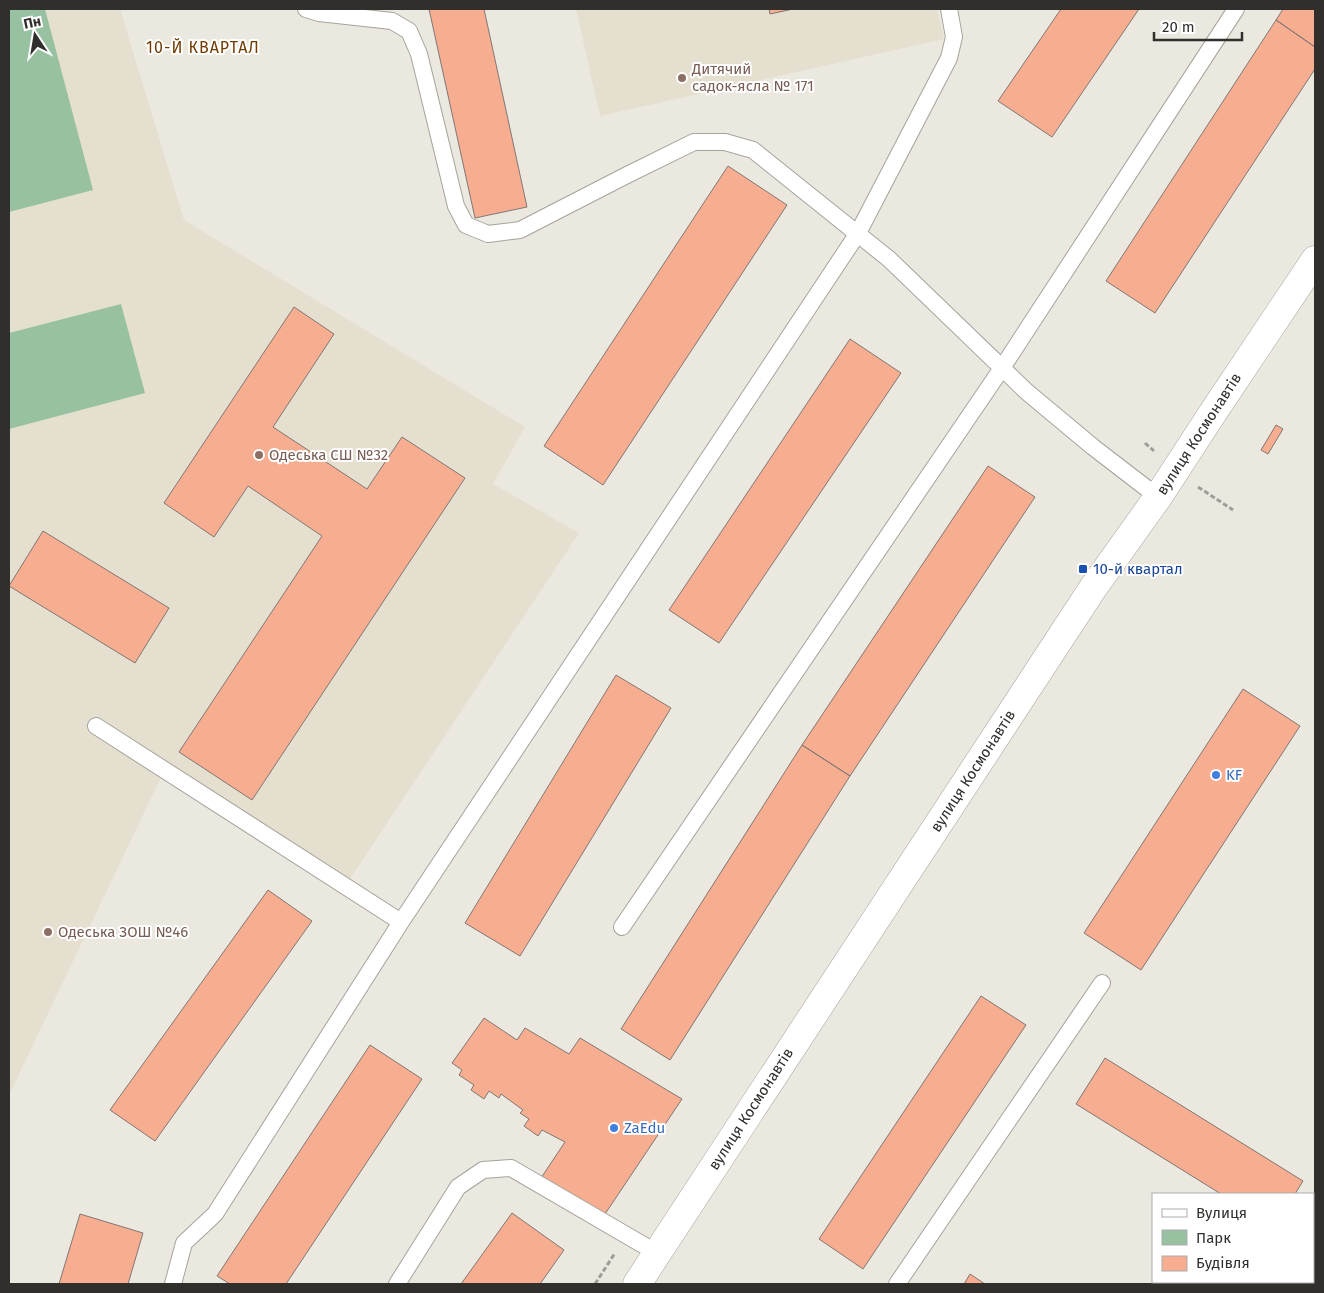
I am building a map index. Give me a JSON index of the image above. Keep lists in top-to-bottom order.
{
  "streets": {
    "main road": ["вулиця Космонавтів"]
  },
  "districts": ["10-Й КВАРТАЛ"],
  "places": {
    "other": [
      "Дитячий садок-ясла № 171",
      "Одеська СШ №32",
      "KF",
      "Одеська ЗОШ №46",
      "ZaEdu"
    ],
    "transit": ["10-й квартал"]
  },
  "legend": ["Вулиця", "Парк", "Будівля"],
  "scale_bar": "20 m",
  "north": "top"
}
